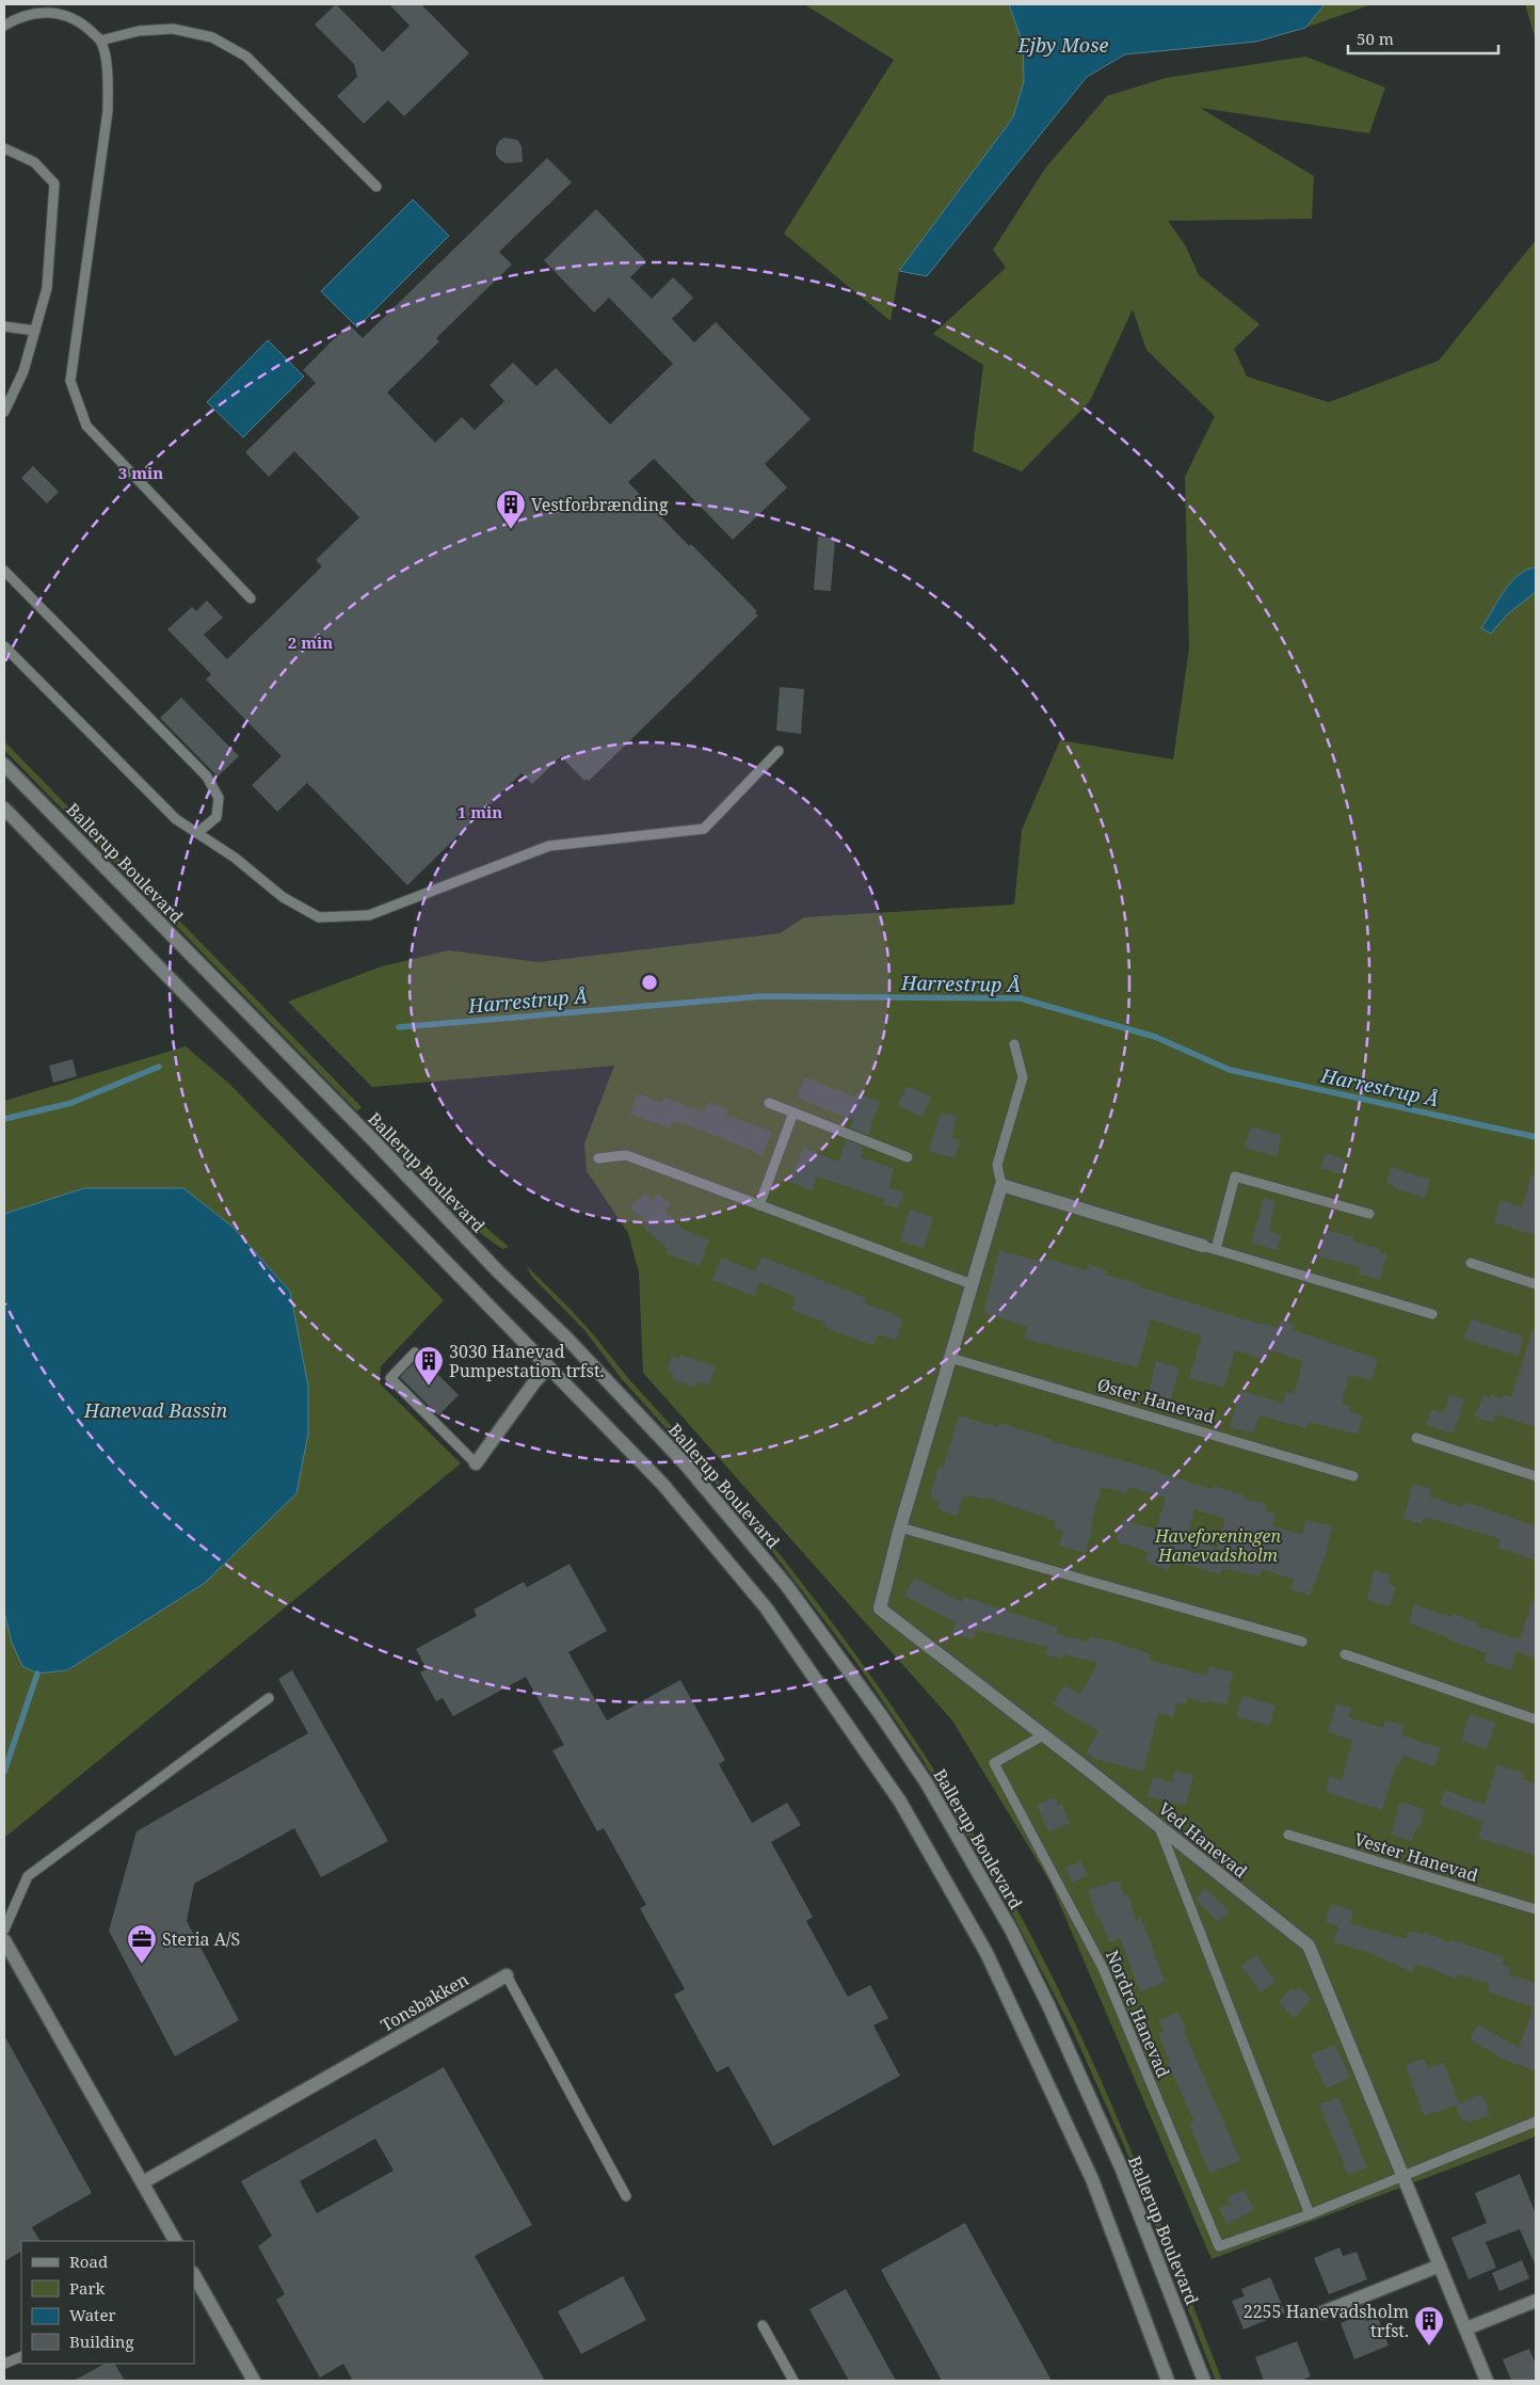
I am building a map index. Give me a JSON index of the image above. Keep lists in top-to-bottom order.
{
  "streets": {
    "street": ["Ballerup Boulevard", "Ved Hanevad", "Tonsbakken"],
    "lane": ["Øster Hanevad", "Vester Hanevad", "Nordre Hanevad"]
  },
  "crossings": [
    ["Ved Hanevad", "Nordre Hanevad"]
  ],
  "water": ["Ejby Mose", "Harrestrup Å", "Hanevad Bassin"],
  "parks": ["Haveforeningen Hanevadsholm"],
  "places": {
    "building": ["Vestforbrænding", "3030 Hanevad Pumpestation trfst.", "2255 Hanevadsholm trfst."],
    "office": ["Steria A/S"]
  },
  "legend": [
    "Road",
    "Park",
    "Water",
    "Building"
  ],
  "scale_bar": "50 m",
  "rings": ["3 min", "2 min", "1 min"]
}
